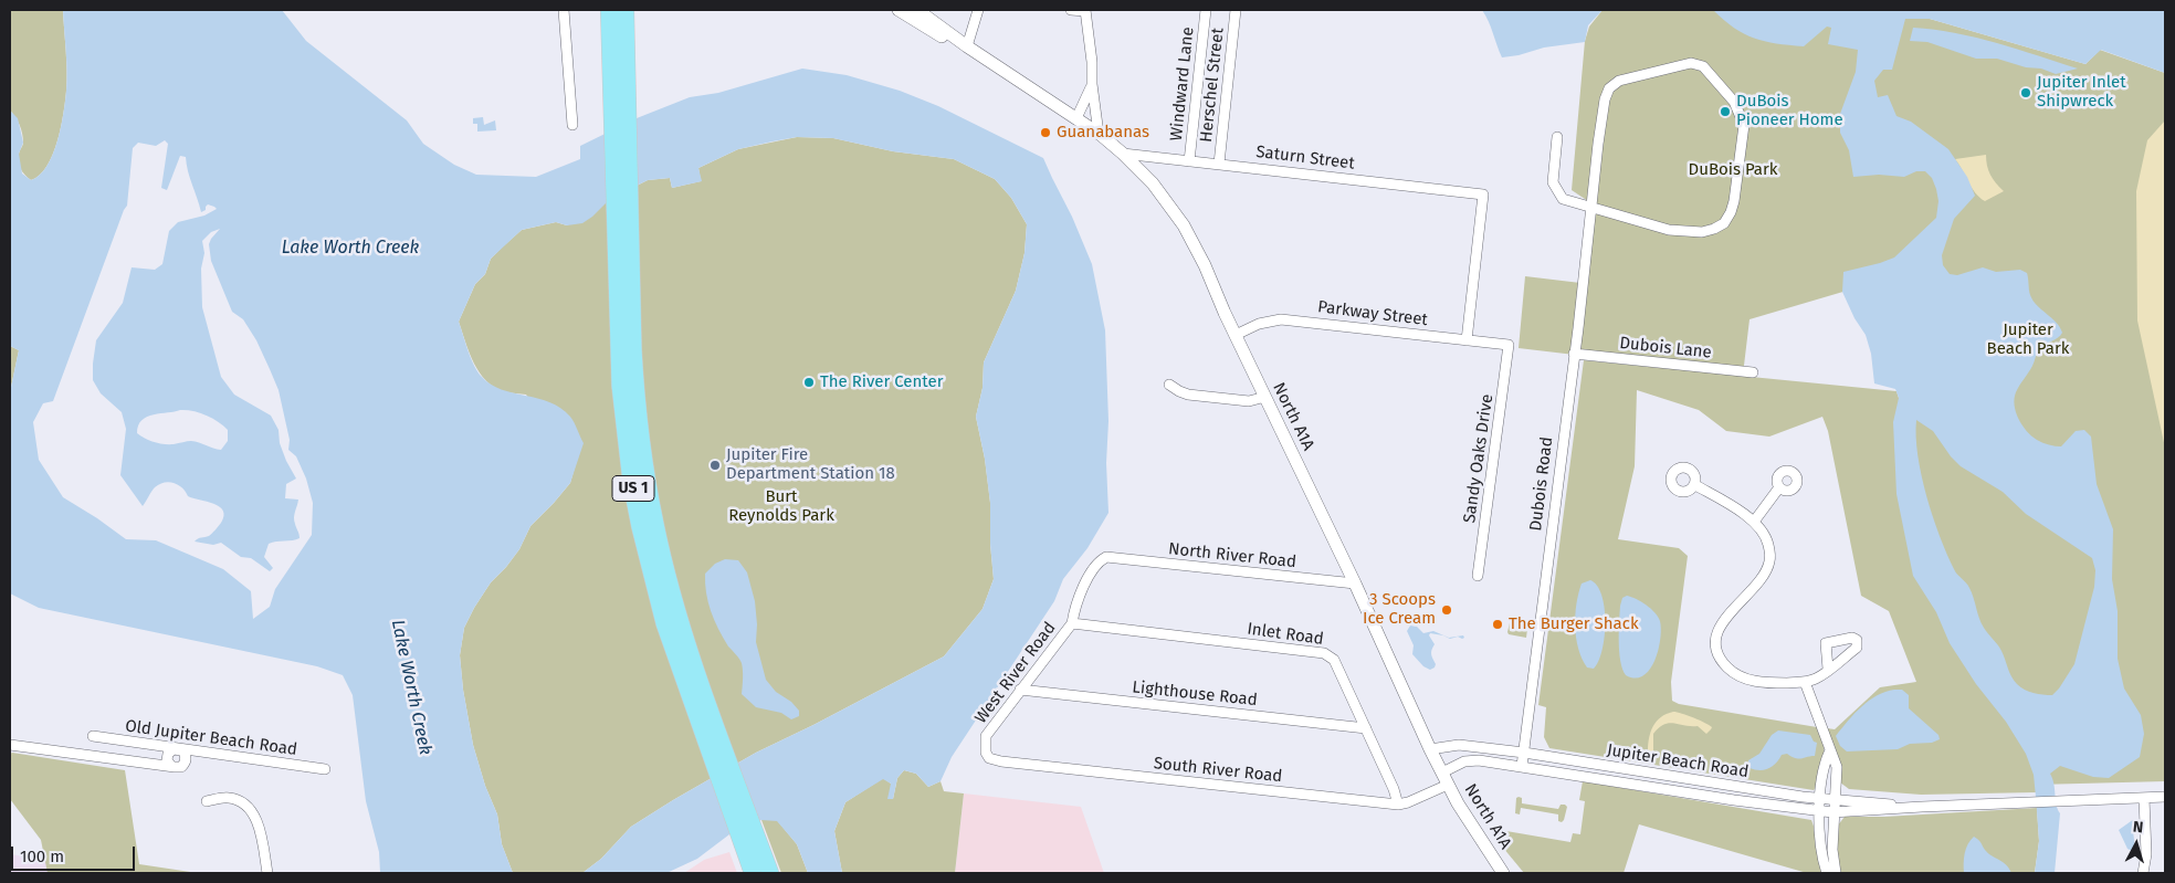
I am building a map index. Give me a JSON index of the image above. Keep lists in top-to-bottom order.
{
  "streets": {
    "main road": ["US 1"],
    "street": [
      "Windward Lane",
      "Herschel Street",
      "Saturn Street",
      "Parkway Street",
      "Dubois Lane",
      "North A1A",
      "Sandy Oaks Drive",
      "Dubois Road",
      "North River Road",
      "Inlet Road",
      "West River Road",
      "Lighthouse Road",
      "Old Jupiter Beach Road",
      "Jupiter Beach Road",
      "South River Road"
    ]
  },
  "crossings": [
    ["Windward Lane", "Saturn Street"],
    ["Herschel Street", "Saturn Street"],
    ["Saturn Street", "Parkway Street"],
    ["Saturn Street", "North A1A"],
    ["Parkway Street", "North A1A"],
    ["Parkway Street", "Sandy Oaks Drive"],
    ["Dubois Lane", "Dubois Road"],
    ["North A1A", "North River Road"],
    ["North A1A", "Jupiter Beach Road"],
    ["North A1A", "South River Road"],
    ["Dubois Road", "Jupiter Beach Road"],
    ["North River Road", "West River Road"],
    ["Inlet Road", "West River Road"],
    ["Inlet Road", "Lighthouse Road"],
    ["Inlet Road", "South River Road"],
    ["West River Road", "Lighthouse Road"],
    ["West River Road", "South River Road"]
  ],
  "water": ["Lake Worth Creek"],
  "parks": ["DuBois Park", "Jupiter Beach Park", "Burt Reynolds Park"],
  "places": [
    "Jupiter Inlet Shipwreck",
    "DuBois Pioneer Home",
    "Guanabanas",
    "The River Center",
    "Jupiter Fire Department Station 18",
    "3 Scoops Ice Cream",
    "The Burger Shack"
  ],
  "scale_bar": "100 m",
  "north": "top"
}
